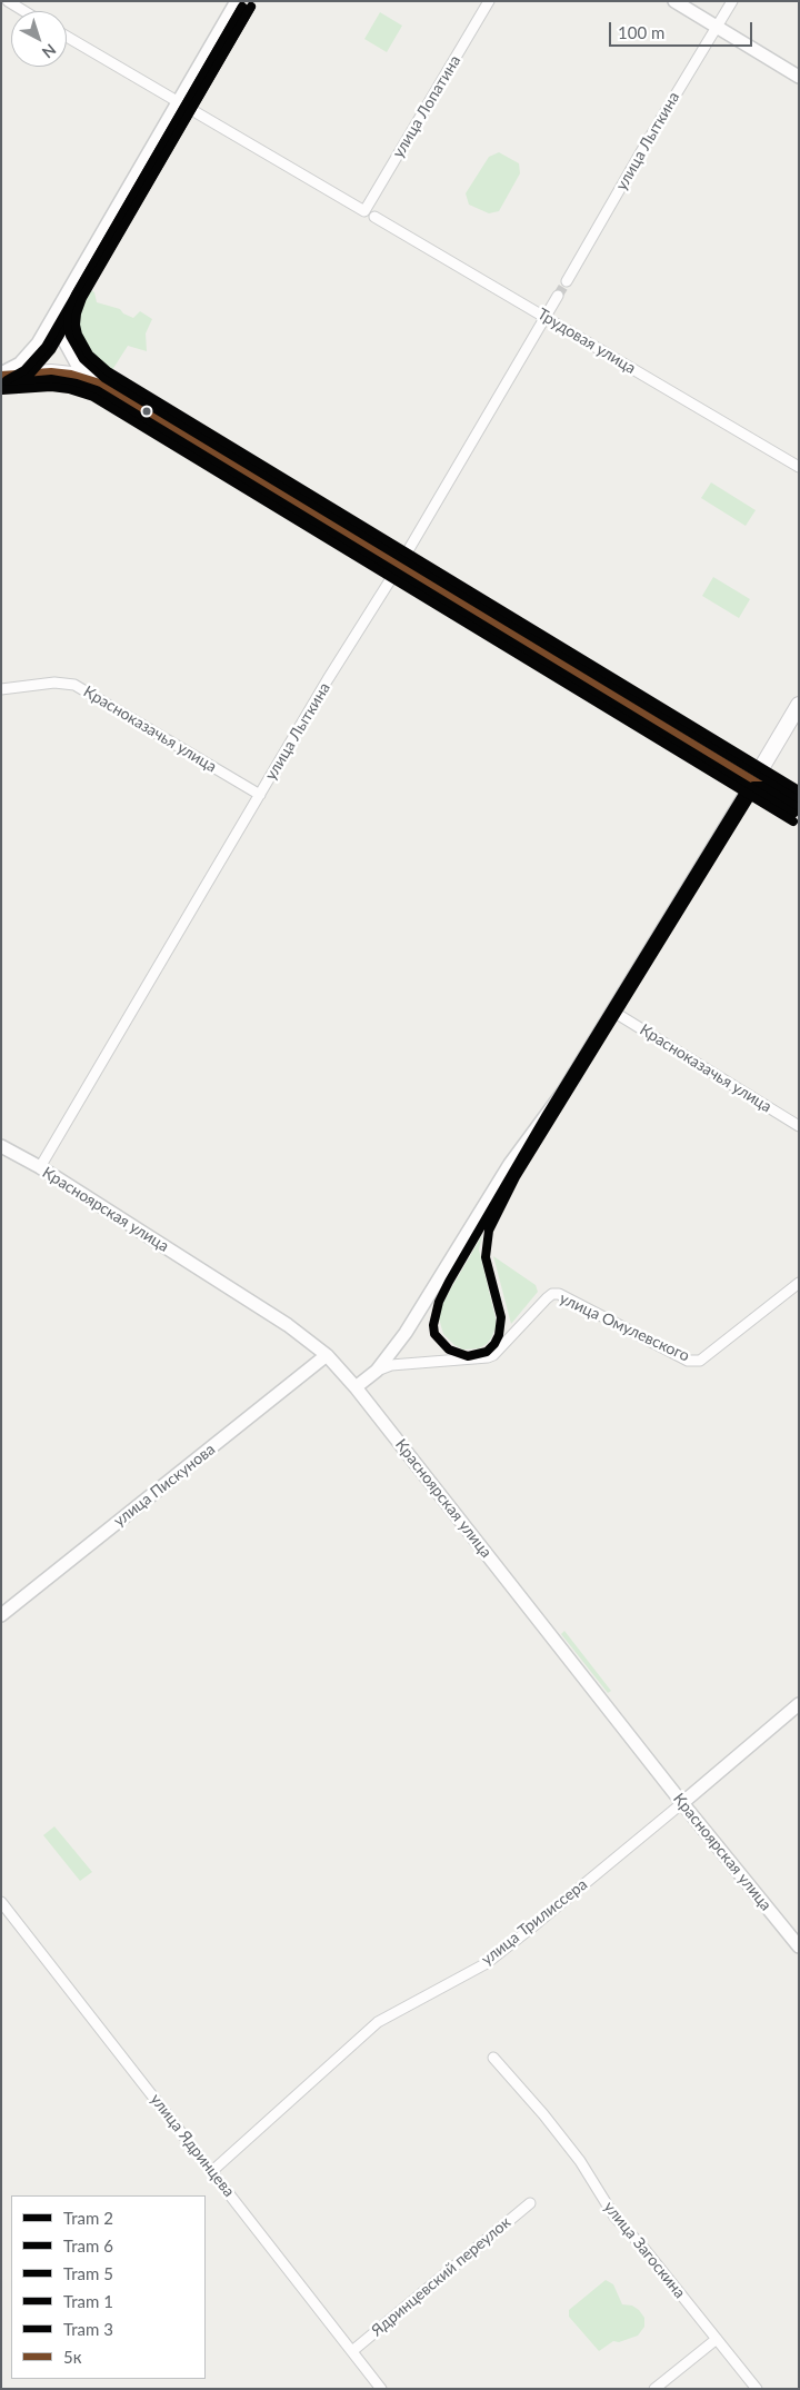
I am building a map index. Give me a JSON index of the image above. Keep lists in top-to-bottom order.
{
  "streets": {
    "street": [
      "улица Лопатина",
      "улица Лыткина",
      "Трудовая улица",
      "Красноказачья улица",
      "Красноярская улица",
      "улица Омулевского",
      "улица Пискунова",
      "улица Трилиссера",
      "улица Ядринцева",
      "улица Загоскина",
      "Ядринцевский переулок"
    ]
  },
  "crossings": [
    ["улица Лыткина", "Трудовая улица"],
    ["улица Лыткина", "Красноказачья улица"],
    ["улица Лыткина", "Красноярская улица"],
    ["Красноярская улица", "улица Пискунова"],
    ["Красноярская улица", "улица Трилиссера"],
    ["улица Трилиссера", "улица Ядринцева"],
    ["улица Ядринцева", "Ядринцевский переулок"]
  ],
  "lines": [
    "tram line 6",
    "tram line 5",
    "tram line 1",
    "tram line 3",
    "transit line 5к",
    "tram line 2"
  ],
  "legend": [
    "Tram 2",
    "Tram 6",
    "Tram 5",
    "Tram 1",
    "Tram 3",
    "5к"
  ],
  "scale_bar": "100 m",
  "north": "bottom right"
}
